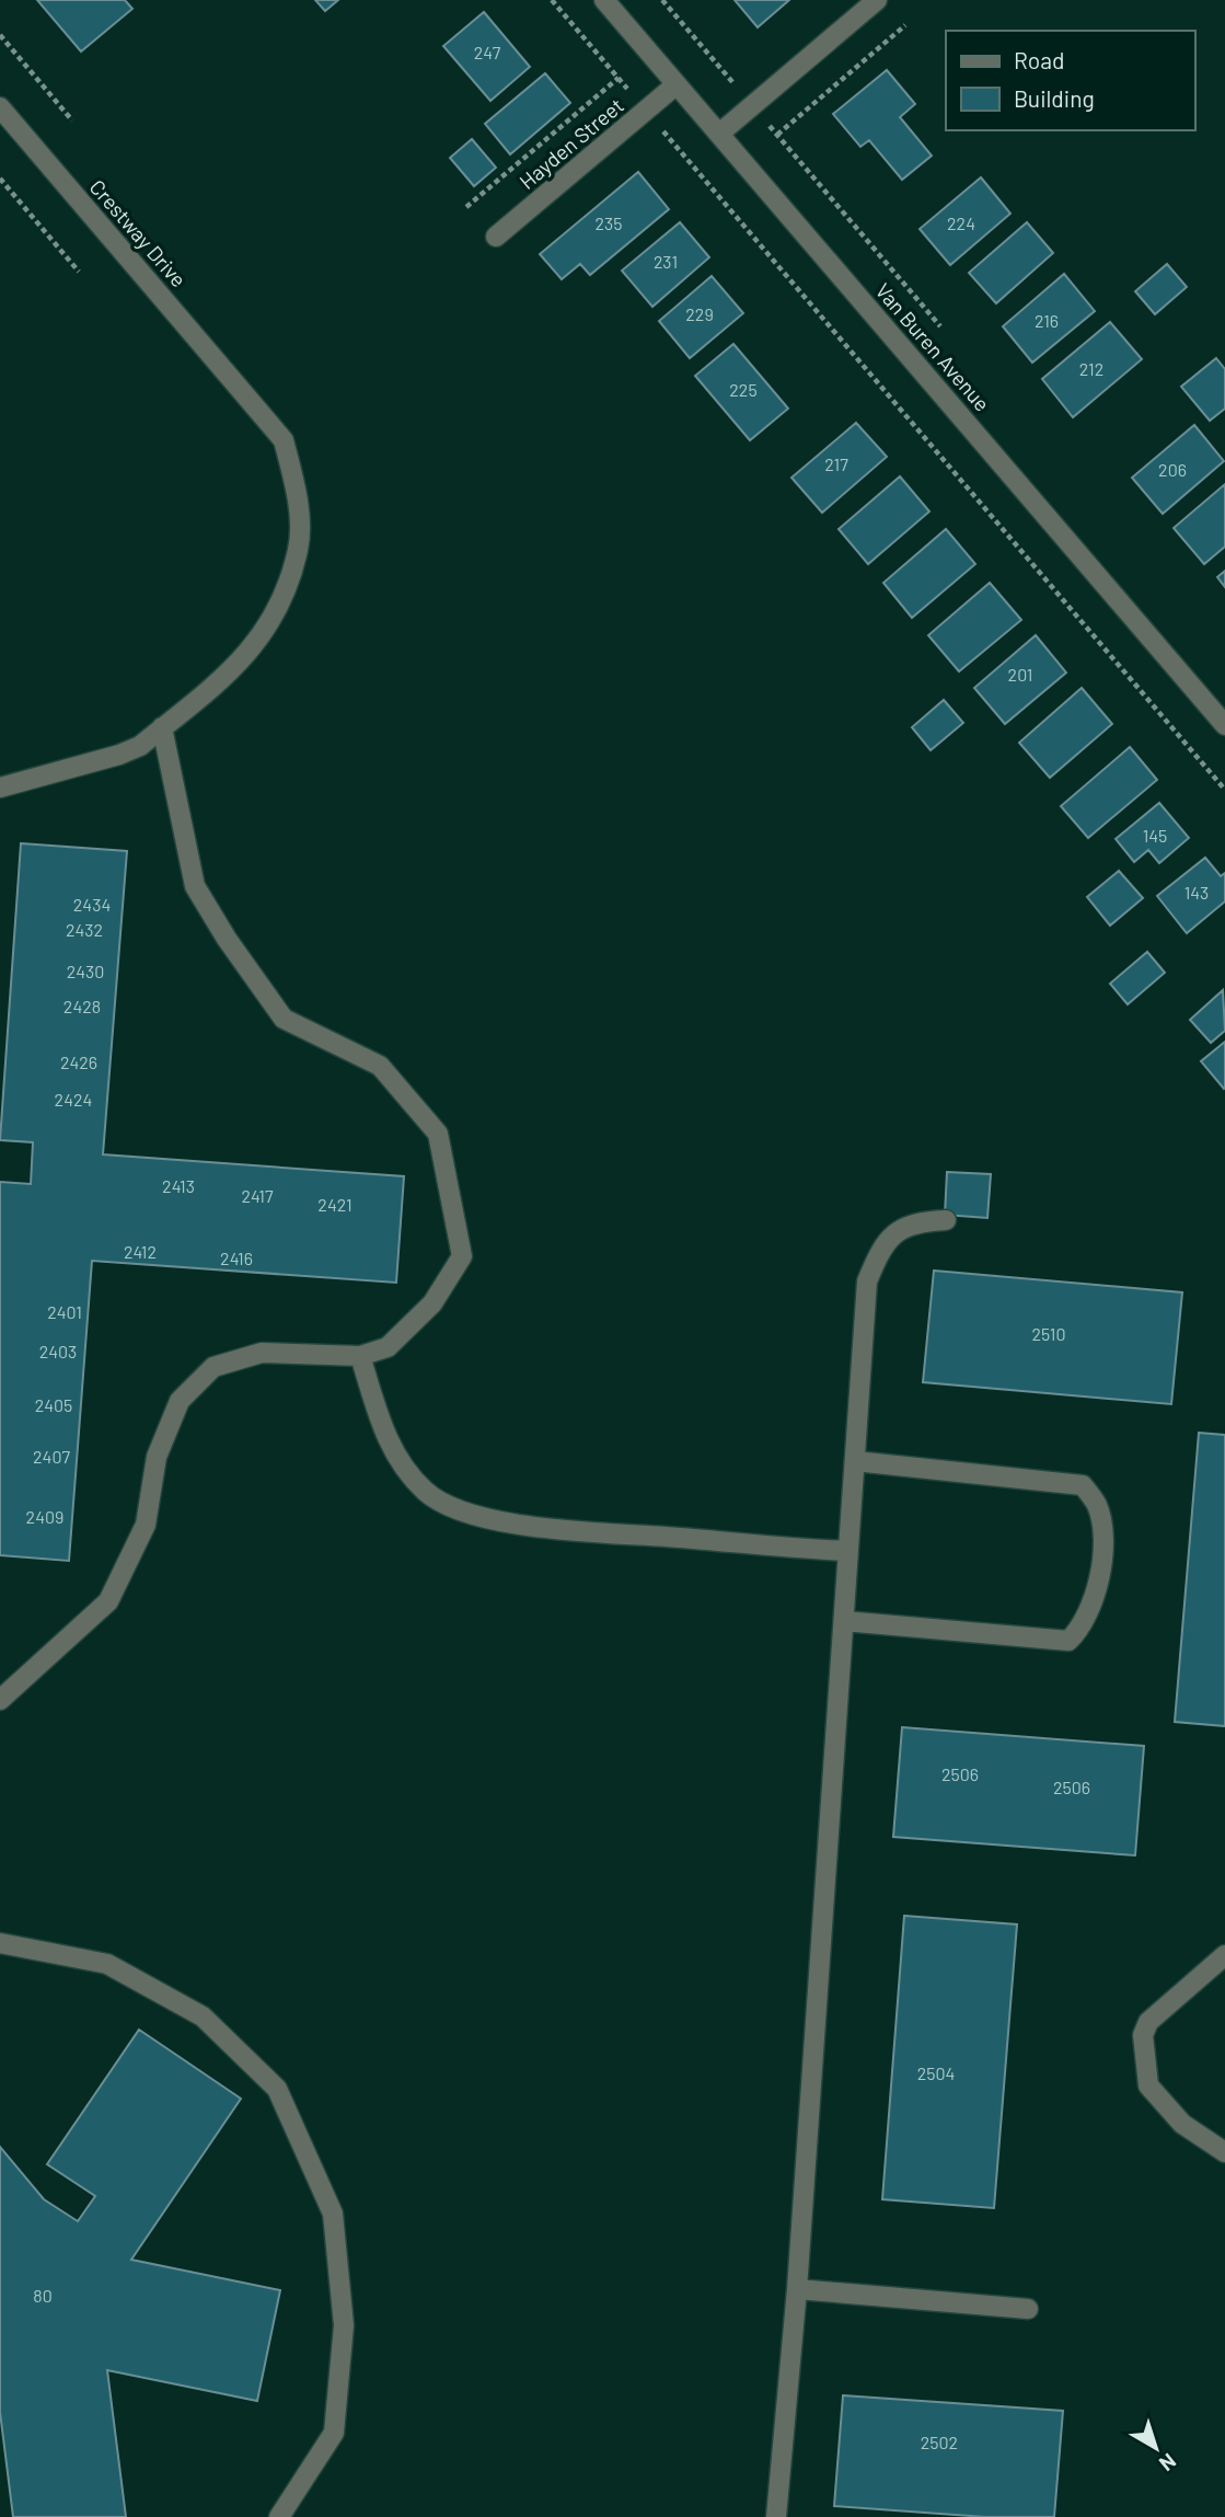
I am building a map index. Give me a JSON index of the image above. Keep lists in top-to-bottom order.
{
  "streets": {
    "street": ["Hayden Street", "Crestway Drive", "Van Buren Avenue"]
  },
  "crossings": [
    ["Hayden Street", "Van Buren Avenue"]
  ],
  "house_numbers": [
    "247",
    "235",
    "224",
    "231",
    "229",
    "216",
    "212",
    "225",
    "217",
    "206",
    "201",
    "145",
    "143",
    "2434",
    "2432",
    "2430",
    "2428",
    "2426",
    "2424",
    "2413",
    "2417",
    "2421",
    "2412",
    "2416",
    "2401",
    "2510",
    "2403",
    "2405",
    "2407",
    "2409",
    "2506",
    "2506",
    "2504",
    "80",
    "2502"
  ],
  "legend": ["Road", "Building"],
  "north": "bottom right"
}
